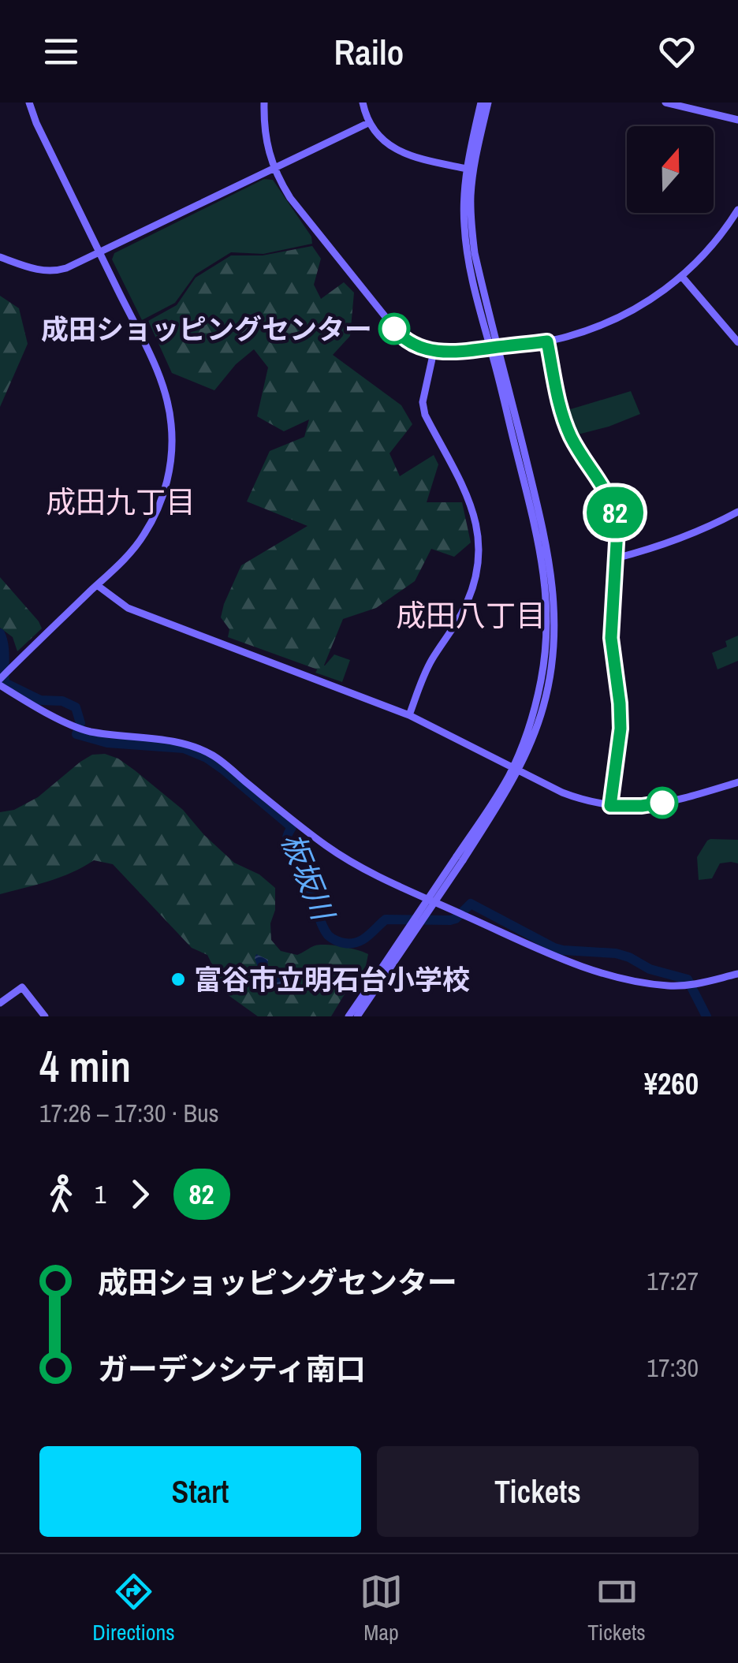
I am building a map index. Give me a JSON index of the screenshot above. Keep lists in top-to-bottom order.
{
  "districts": ["成田九丁目", "成田八丁目"],
  "water": ["板坂川"],
  "places": ["成田ショッピングセンター", "富谷市立明石台小学校"],
  "lines": ["bus line 82"],
  "north": "top",
  "page": {
    "header": "Railo",
    "on_map": "82",
    "heading": ["4 min", "17:26 – 17:30 · Bus", "¥260"],
    "legs": ["1", "82"],
    "list": [
      {
        "name": "成田ショッピングセンター",
        "value": "17:27"
      },
      {
        "name": "ガーデンシティ南口",
        "value": "17:30"
      }
    ],
    "buttons": ["Start", "Tickets"],
    "tabs": ["Directions", "Map", "Tickets"]
  }
}
